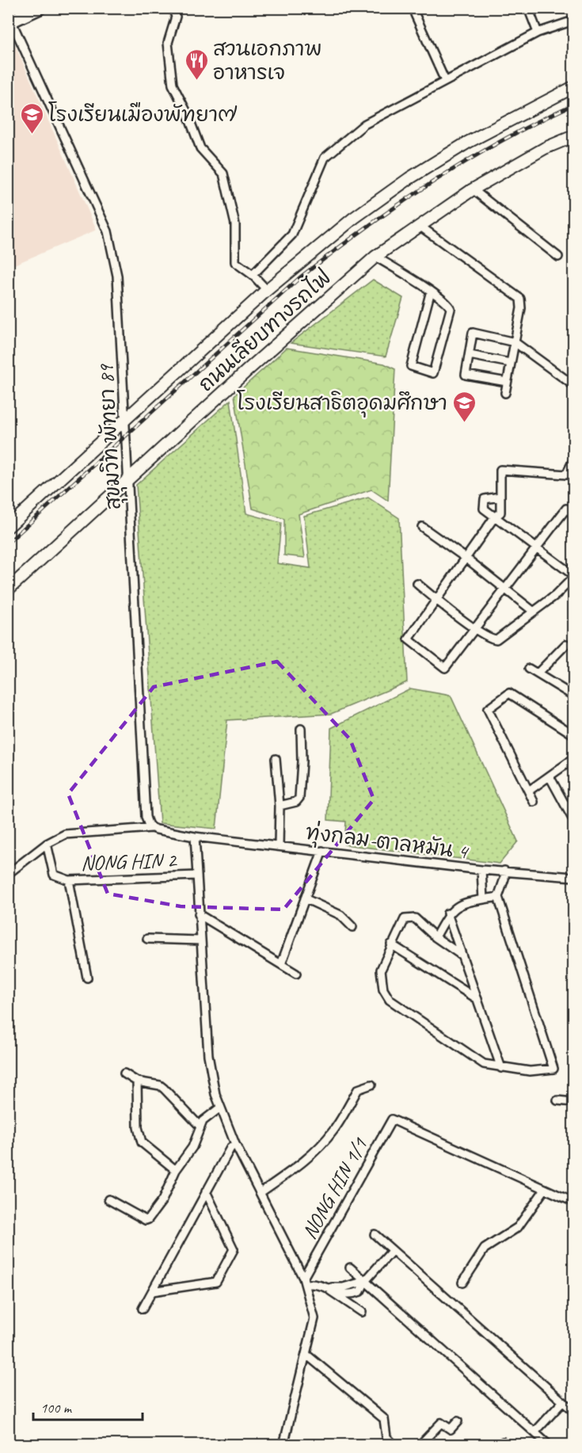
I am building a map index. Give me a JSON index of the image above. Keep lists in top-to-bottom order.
{
  "streets": {
    "street": [
      "ถนนเลียบทางรถไฟ",
      "สุขุมวิท พัทยา 89",
      "ทุ่งกลม-ตาลหมัน 4",
      "NONG HIN 2",
      "NONG HIN 1/1"
    ]
  },
  "crossings": [
    ["ถนนเลียบทางรถไฟ", "สุขุมวิท พัทยา 89"]
  ],
  "places": {
    "restaurant": ["สวนเอกภาพ อาหารเจ"],
    "school or university": ["โรงเรียนเมืองพัทยา๗", "โรงเรียนสาธิตอุดมศึกษา"]
  },
  "scale_bar": "100 m"
}
